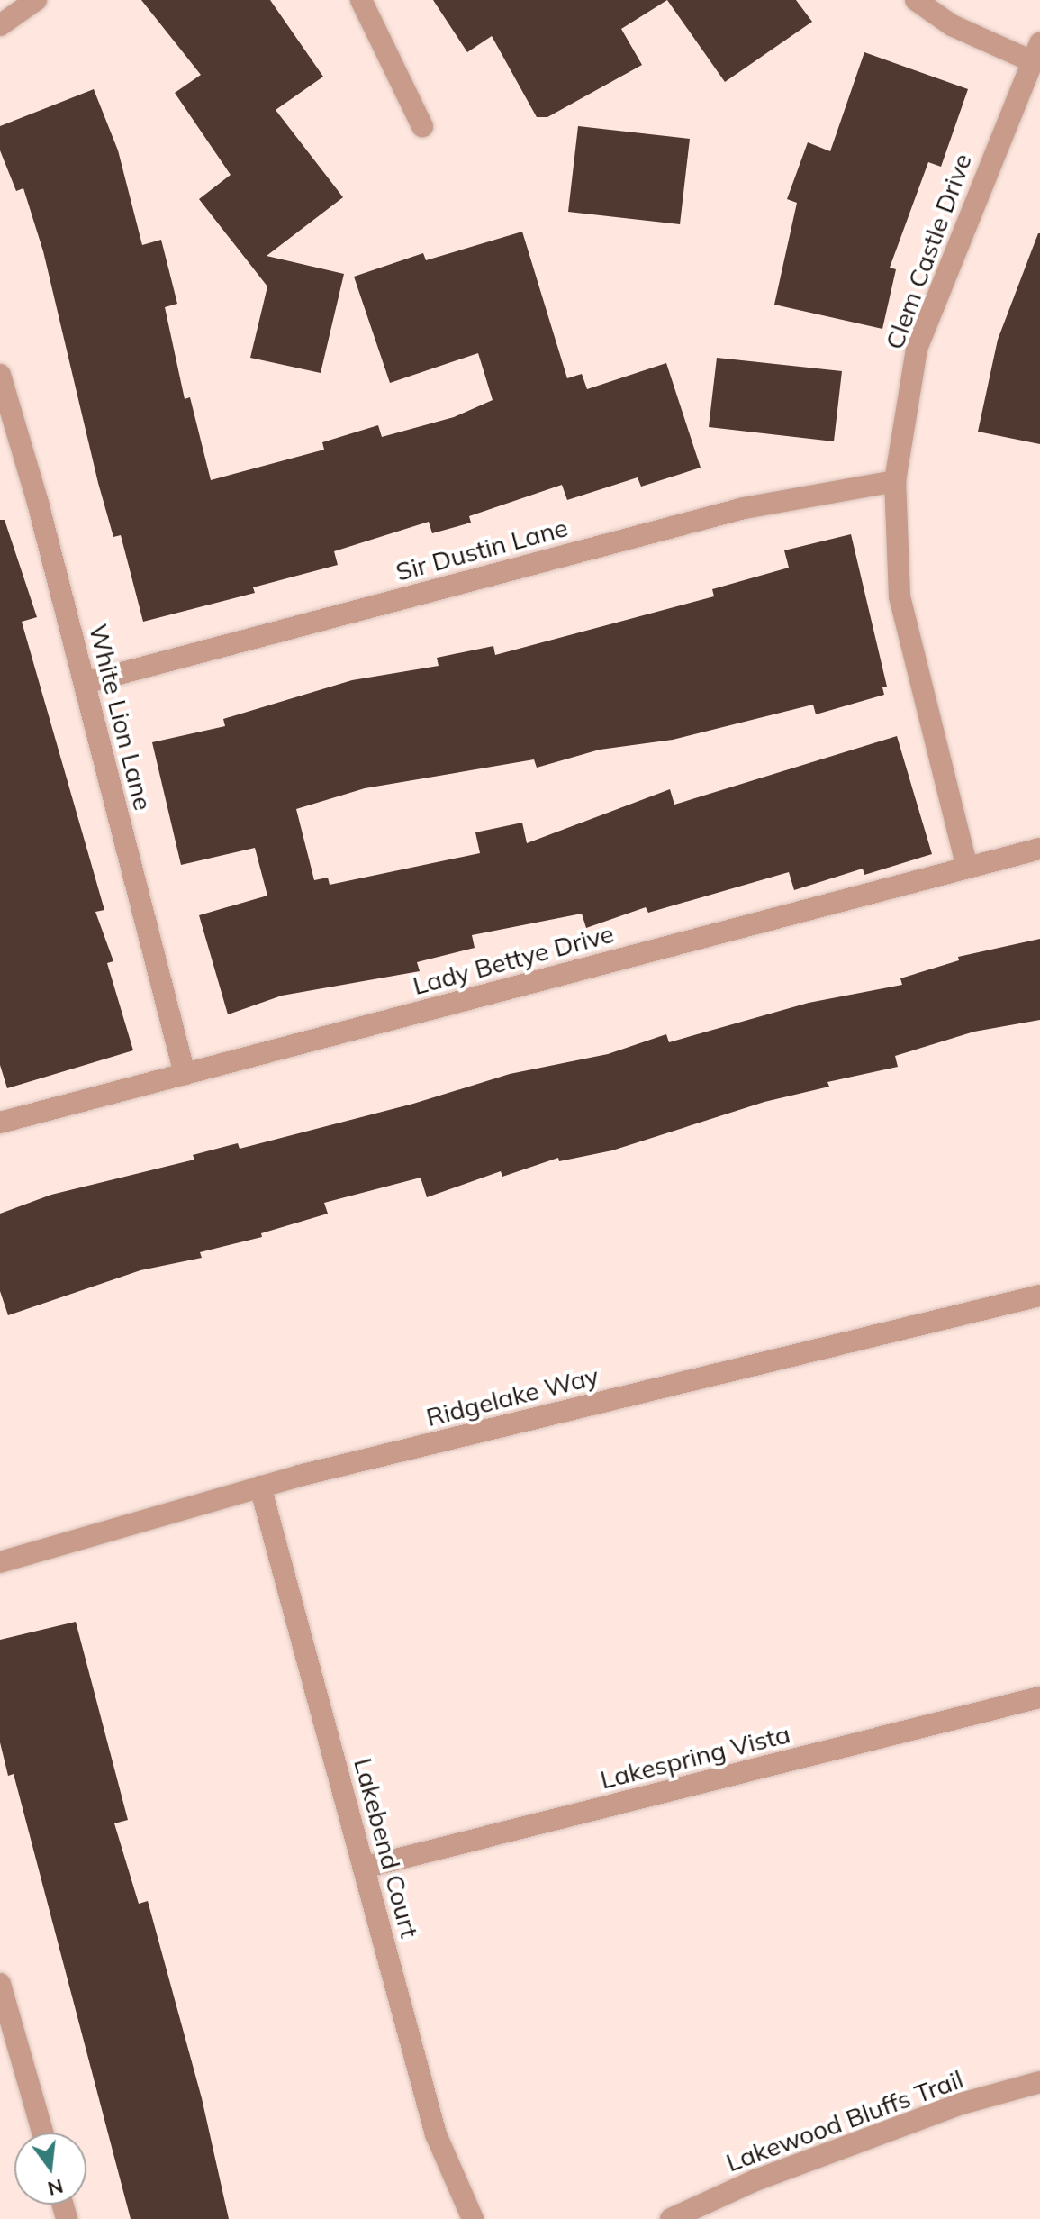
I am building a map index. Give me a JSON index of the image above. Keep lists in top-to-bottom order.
{
  "streets": {
    "street": [
      "Clem Castle Drive",
      "Sir Dustin Lane",
      "White Lion Lane",
      "Lady Bettye Drive",
      "Ridgelake Way",
      "Lakespring Vista",
      "Lakebend Court",
      "Lakewood Bluffs Trail"
    ]
  },
  "crossings": [
    ["Clem Castle Drive", "Sir Dustin Lane"],
    ["Clem Castle Drive", "Lady Bettye Drive"],
    ["Sir Dustin Lane", "White Lion Lane"],
    ["White Lion Lane", "Lady Bettye Drive"],
    ["Ridgelake Way", "Lakebend Court"],
    ["Lakespring Vista", "Lakebend Court"]
  ],
  "north": "bottom"
}
